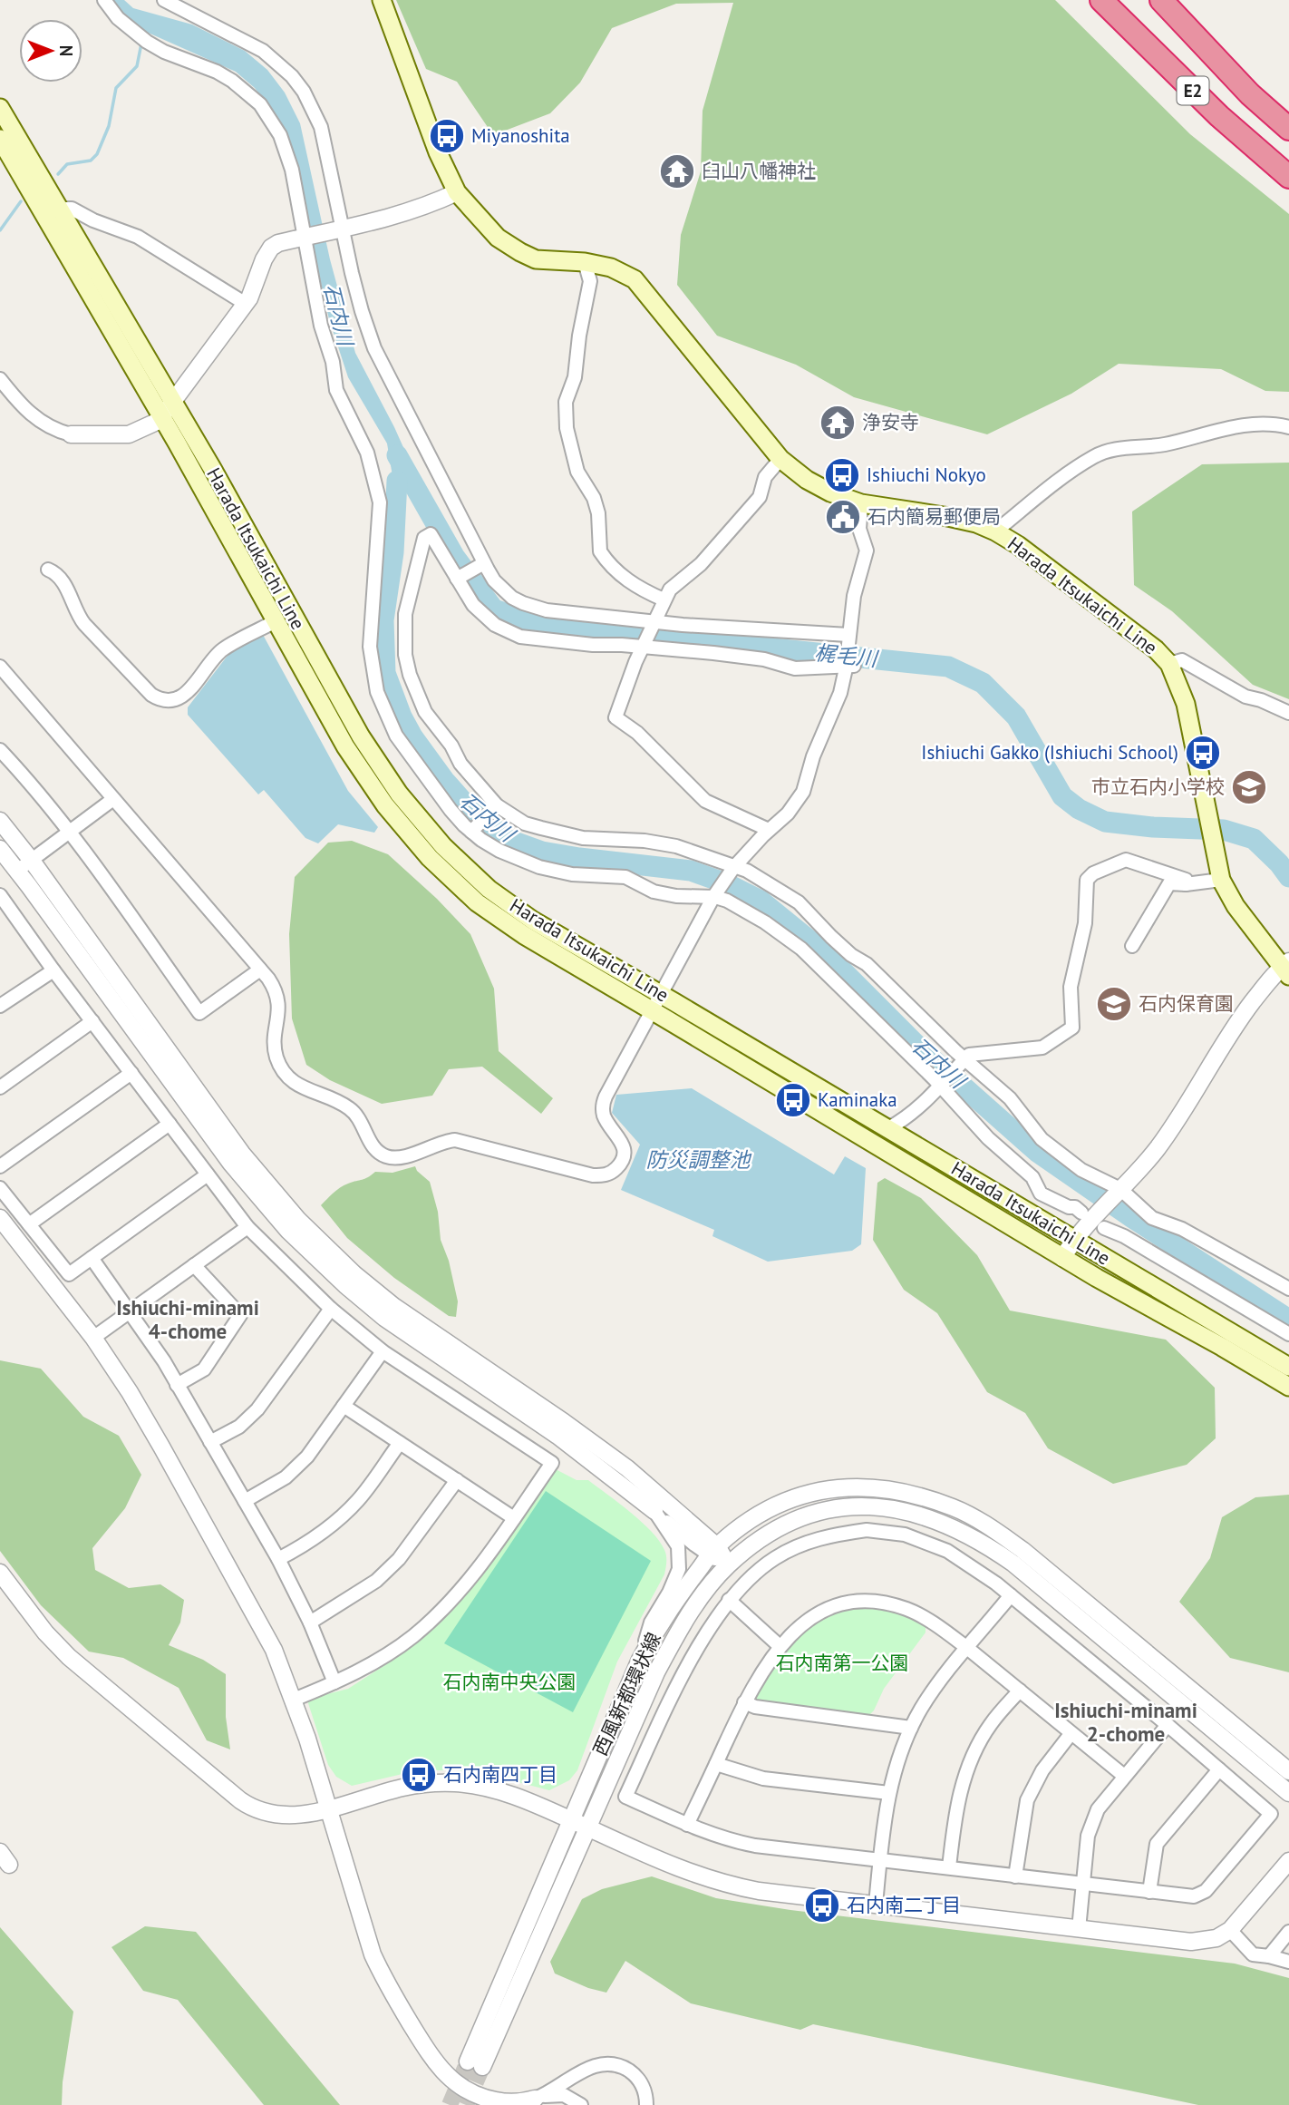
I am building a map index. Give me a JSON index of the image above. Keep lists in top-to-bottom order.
{
  "streets": {
    "highway": ["E2"],
    "main road": ["Harada Itsukaichi Line"],
    "street": ["西風新都環状線"]
  },
  "districts": ["Ishiuchi-minami 4-chome", "Ishiuchi-minami 2-chome"],
  "water": ["石内川", "梶毛川", "防災調整池"],
  "parks": ["石内南第一公園", "石内南中央公園"],
  "places": {
    "bus stop": [
      "Miyanoshita",
      "Ishiuchi Nokyo",
      "Ishiuchi Gakko (Ishiuchi School)",
      "Kaminaka",
      "石内南四丁目",
      "石内南二丁目"
    ],
    "temple": ["臼山八幡神社", "浄安寺"],
    "public building": ["石内簡易郵便局"],
    "school or university": ["市立石内小学校", "石内保育園"]
  },
  "north": "right"
}
